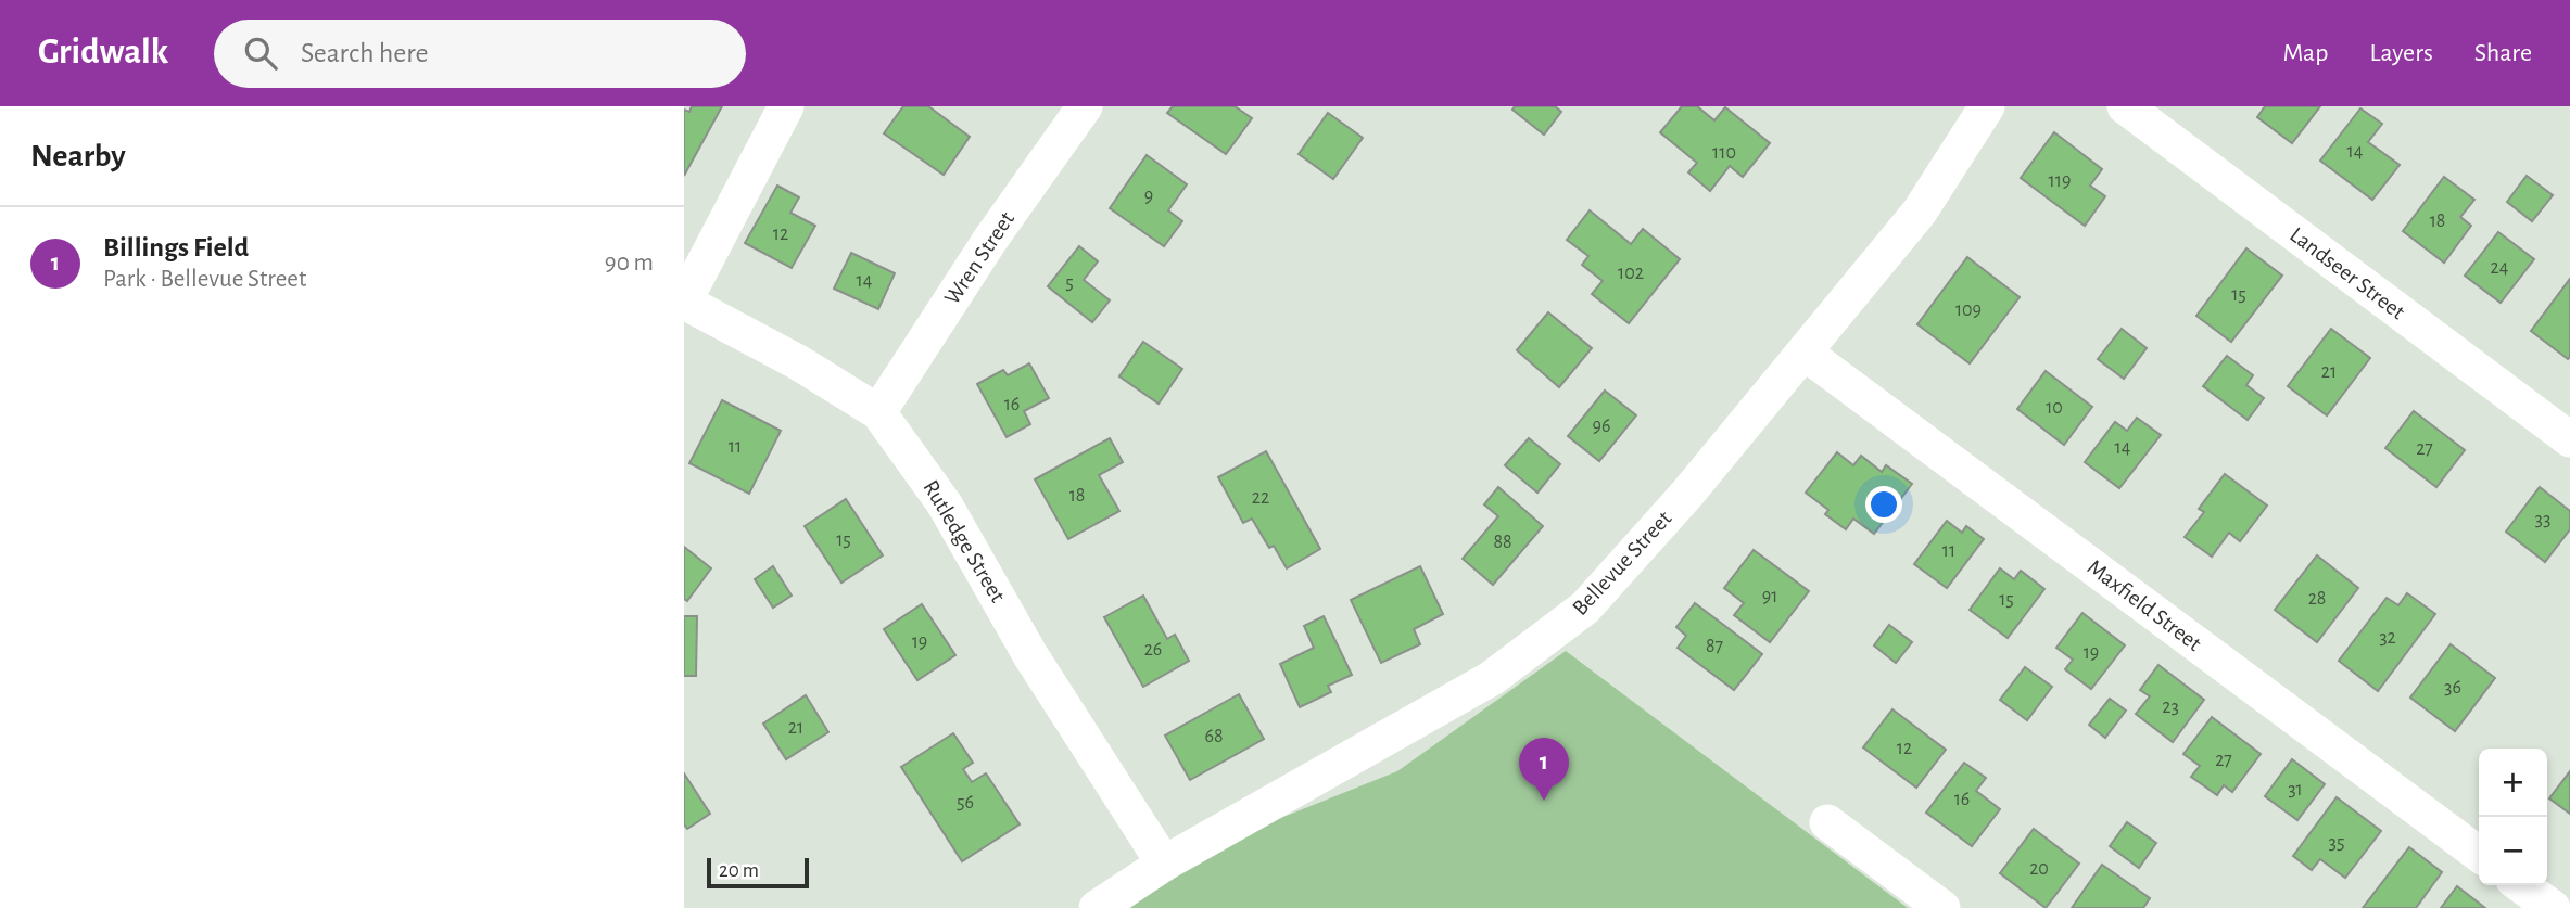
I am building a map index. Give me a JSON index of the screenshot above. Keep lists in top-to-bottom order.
{
  "streets": {
    "street": [
      "Wren Street",
      "Landseer Street",
      "Rutledge Street",
      "Bellevue Street",
      "Maxfield Street"
    ]
  },
  "crossings": [
    ["Wren Street", "Rutledge Street"],
    ["Rutledge Street", "Bellevue Street"],
    ["Bellevue Street", "Maxfield Street"]
  ],
  "house_numbers": [
    "14",
    "110",
    "119",
    "9",
    "18",
    "12",
    "24",
    "102",
    "14",
    "5",
    "15",
    "109",
    "21",
    "16",
    "10",
    "96",
    "11",
    "14",
    "27",
    "18",
    "22",
    "33",
    "15",
    "88",
    "11",
    "91",
    "28",
    "15",
    "32",
    "19",
    "87",
    "26",
    "19",
    "36",
    "23",
    "21",
    "68",
    "12",
    "27",
    "31",
    "16",
    "56",
    "35",
    "20"
  ],
  "scale_bar": "20 m",
  "page": {
    "header": "Gridwalk",
    "search": "Search here",
    "nav": ["Map", "Layers", "Share"],
    "heading": "Nearby",
    "list": [
      {
        "mark": "1",
        "name": "Billings Field",
        "note": "Park · Bellevue Street",
        "value": "90 m"
      }
    ],
    "pins": "1",
    "map_buttons": ["+", "−"],
    "scale": "20 m"
  }
}
